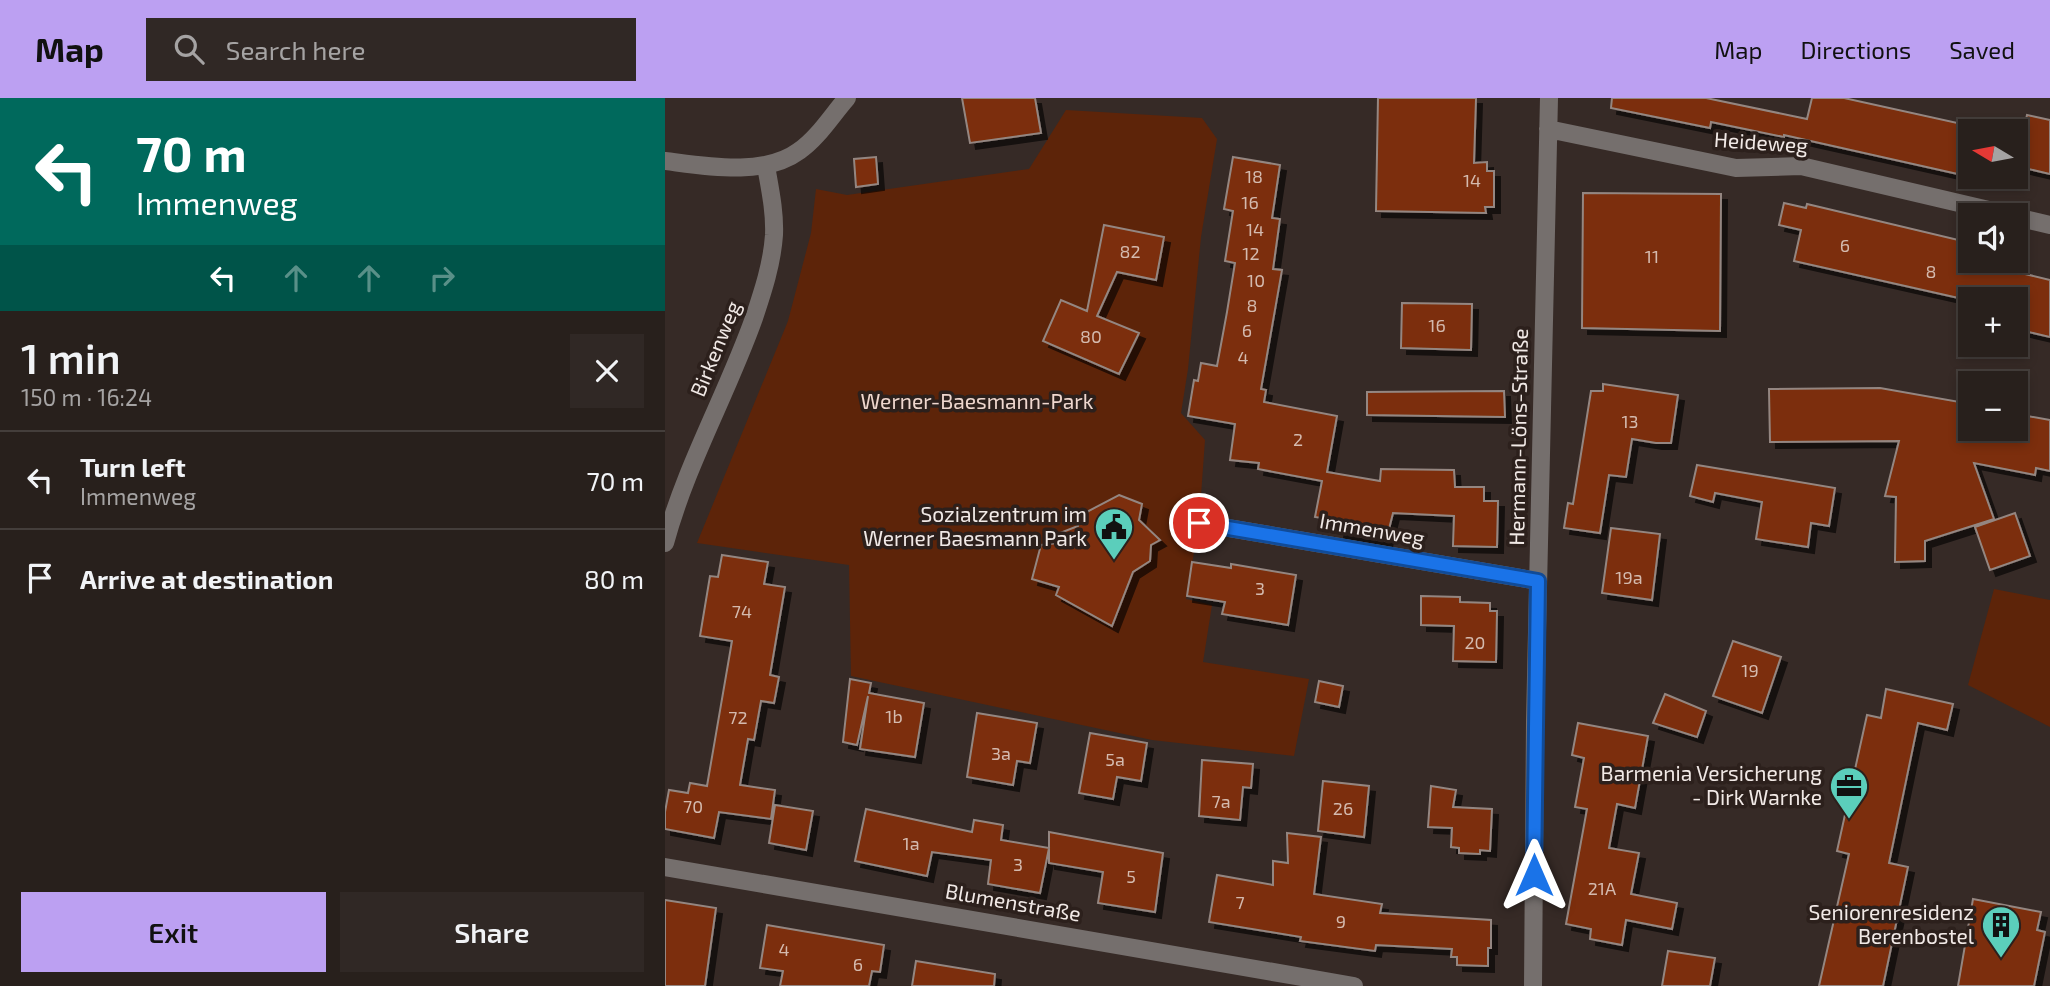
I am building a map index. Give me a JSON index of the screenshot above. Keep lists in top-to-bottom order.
{
  "streets": {
    "street": [
      "Heideweg",
      "Birkenweg",
      "Hermann-Löns-Straße",
      "Immenweg",
      "Blumenstraße"
    ]
  },
  "crossings": [
    ["Heideweg", "Hermann-Löns-Straße"],
    ["Hermann-Löns-Straße", "Immenweg"]
  ],
  "parks": ["Werner-Baesmann-Park"],
  "places": {
    "public building": ["Sozialzentrum im Werner Baesmann Park"],
    "office": ["Barmenia Versicherung - Dirk Warnke"],
    "building": ["Seniorenresidenz Berenbostel"]
  },
  "house_numbers": [
    "18",
    "14",
    "16",
    "14",
    "6",
    "82",
    "12",
    "11",
    "8",
    "10",
    "8",
    "16",
    "6",
    "80",
    "4",
    "13",
    "2",
    "19a",
    "3",
    "74",
    "20",
    "19",
    "1b",
    "72",
    "3a",
    "5a",
    "7a",
    "70",
    "26",
    "1a",
    "3",
    "5",
    "21A",
    "7",
    "9",
    "4",
    "6"
  ],
  "north": "left",
  "page": {
    "header": "Map",
    "search": "Search here",
    "nav": ["Map", "Directions", "Saved"],
    "turn": ["70 m", "Immenweg"],
    "map_buttons": ["+", "−"],
    "heading": ["1 min", "150 m · 16:24"],
    "list": [
      {
        "name": "Turn left",
        "note": "Immenweg",
        "value": "70 m"
      },
      {
        "name": "Arrive at destination",
        "value": "80 m"
      }
    ],
    "buttons": ["Exit", "Share"]
  }
}
